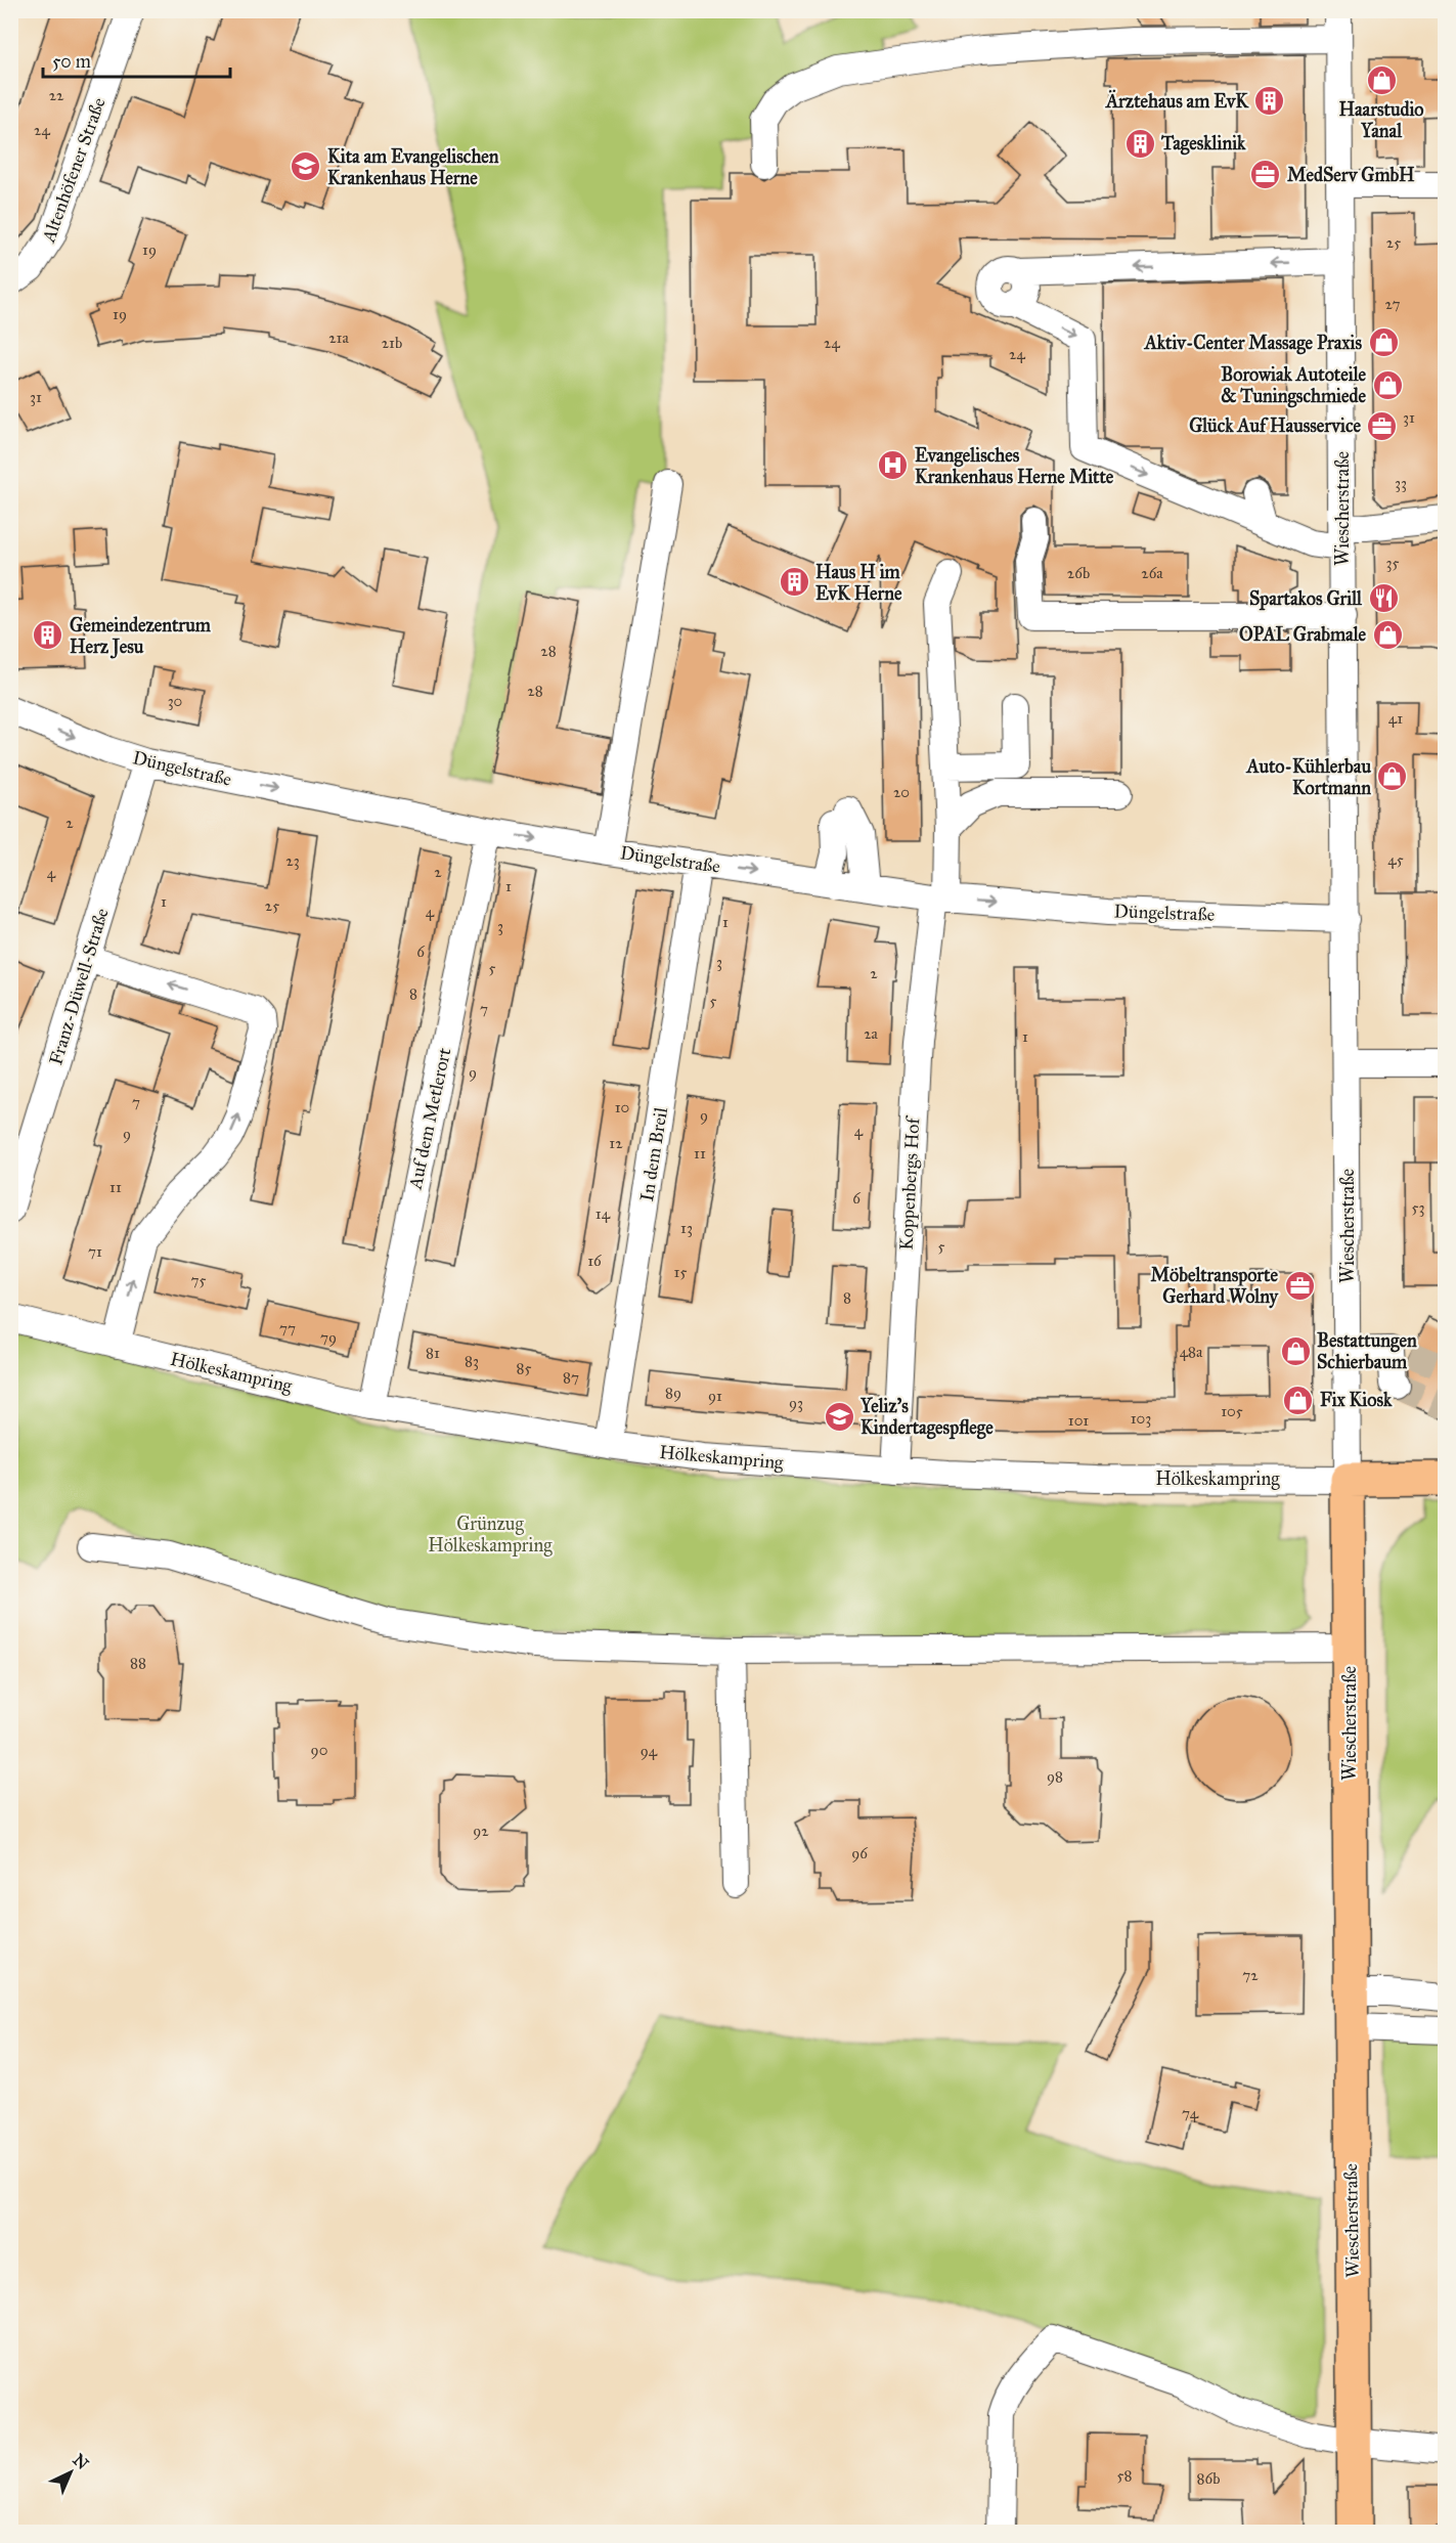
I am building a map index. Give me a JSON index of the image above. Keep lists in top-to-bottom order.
{
  "streets": {
    "main road": ["Wiescherstraße", "Hölkeskampring"],
    "street": [
      "Altenhöfener Straße",
      "Düngelstraße",
      "Franz-Düwell-Straße",
      "Auf dem Metlerort",
      "In dem Breil",
      "Koppenbergs Hof"
    ]
  },
  "crossings": [
    ["Wiescherstraße", "Düngelstraße"],
    ["Wiescherstraße", "Hölkeskampring"],
    ["Düngelstraße", "Franz-Düwell-Straße"],
    ["Düngelstraße", "Auf dem Metlerort"],
    ["Düngelstraße", "In dem Breil"],
    ["Düngelstraße", "Koppenbergs Hof"],
    ["Auf dem Metlerort", "Hölkeskampring"],
    ["In dem Breil", "Hölkeskampring"],
    ["Koppenbergs Hof", "Hölkeskampring"]
  ],
  "one_way": ["Düngelstraße"],
  "parks": ["Grünzug Hölkeskampring"],
  "places": {
    "shop": [
      "Haarstudio Yanal",
      "Aktiv-Center Massage Praxis",
      "Borowiak Autoteile & Tuningschmiede",
      "OPAL Grabmale",
      "Auto-Kühlerbau Kortmann",
      "Bestattungen Schierbaum",
      "Fix Kiosk"
    ],
    "building": [
      "Ärztehaus am EvK",
      "Tagesklinik",
      "Haus H im EvK Herne",
      "Gemeindezentrum Herz Jesu"
    ],
    "school or university": ["Kita am Evangelischen Krankenhaus Herne", "Yeliz's Kindertagespflege"],
    "office": ["MedServ GmbH", "Glück Auf Hausservice", "Möbeltransporte Gerhard Wolny"],
    "hospital": ["Evangelisches Krankenhaus Herne Mitte"],
    "restaurant": ["Spartakos Grill"]
  },
  "house_numbers": [
    "22",
    "24",
    "25",
    "19",
    "27",
    "19",
    "21a",
    "21b",
    "24",
    "24",
    "31",
    "31",
    "33",
    "35",
    "26b",
    "26a",
    "28",
    "28",
    "30",
    "41",
    "20",
    "2",
    "45",
    "23",
    "2",
    "4",
    "1",
    "1",
    "25",
    "4",
    "1",
    "3",
    "6",
    "3",
    "5",
    "2",
    "8",
    "5",
    "7",
    "2a",
    "1",
    "9",
    "7",
    "10",
    "9",
    "4",
    "9",
    "12",
    "11",
    "11",
    "6",
    "53",
    "14",
    "13",
    "5",
    "71",
    "16",
    "15",
    "75",
    "8",
    "77",
    "79",
    "48a",
    "81",
    "83",
    "85",
    "87",
    "89",
    "91",
    "93",
    "105",
    "103",
    "101",
    "88",
    "90",
    "94",
    "98",
    "92",
    "96",
    "72",
    "74",
    "58",
    "86b"
  ],
  "scale_bar": "50 m",
  "north": "top right"
}
